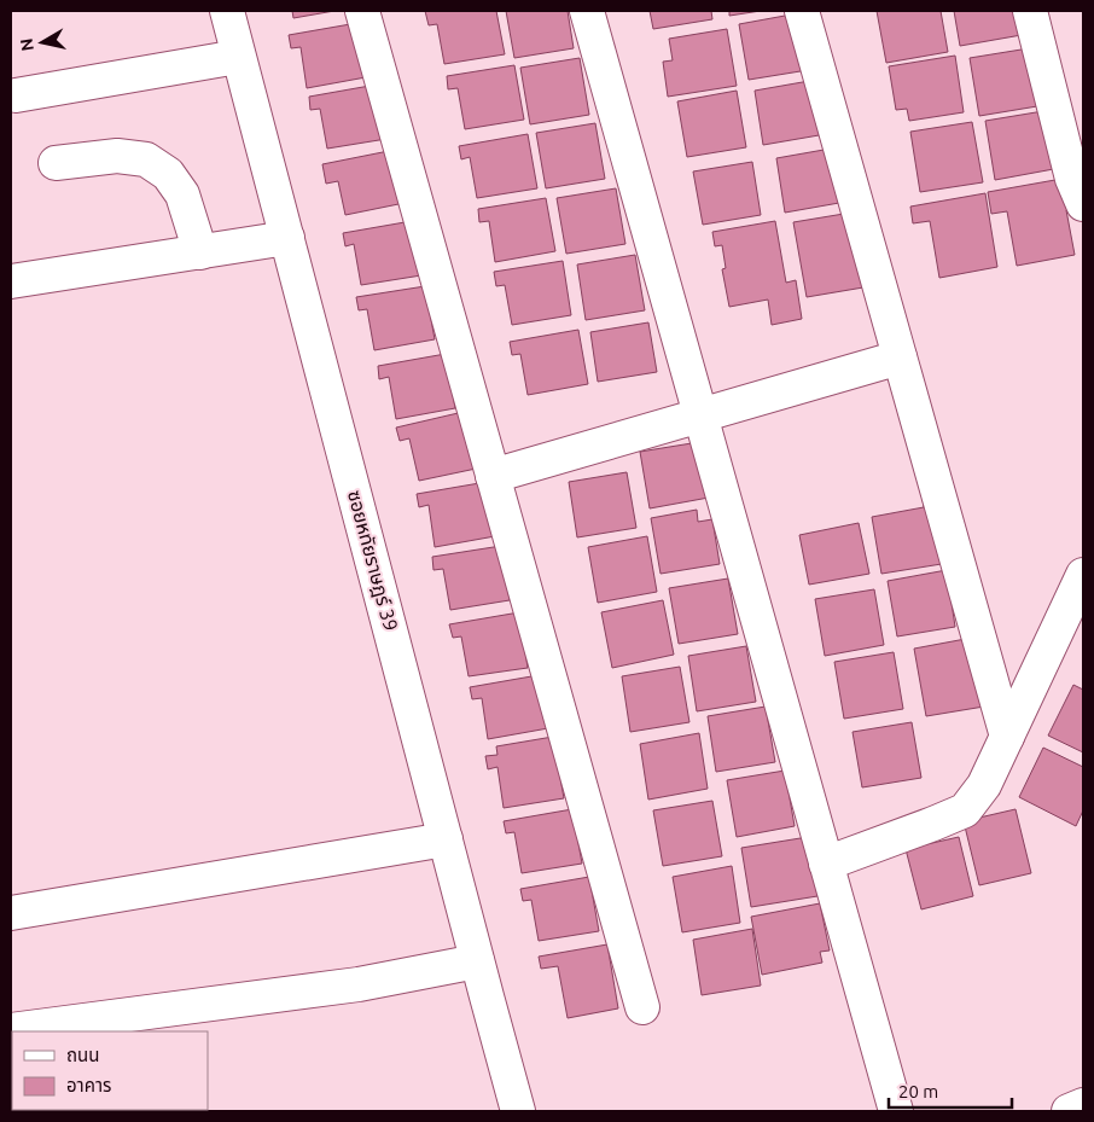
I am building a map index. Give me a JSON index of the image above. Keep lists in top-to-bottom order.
{
  "streets": {
    "street": ["ซอยหทัยราษฎร์ 39"]
  },
  "legend": ["ถนน", "อาคาร"],
  "scale_bar": "20 m",
  "north": "left"
}
